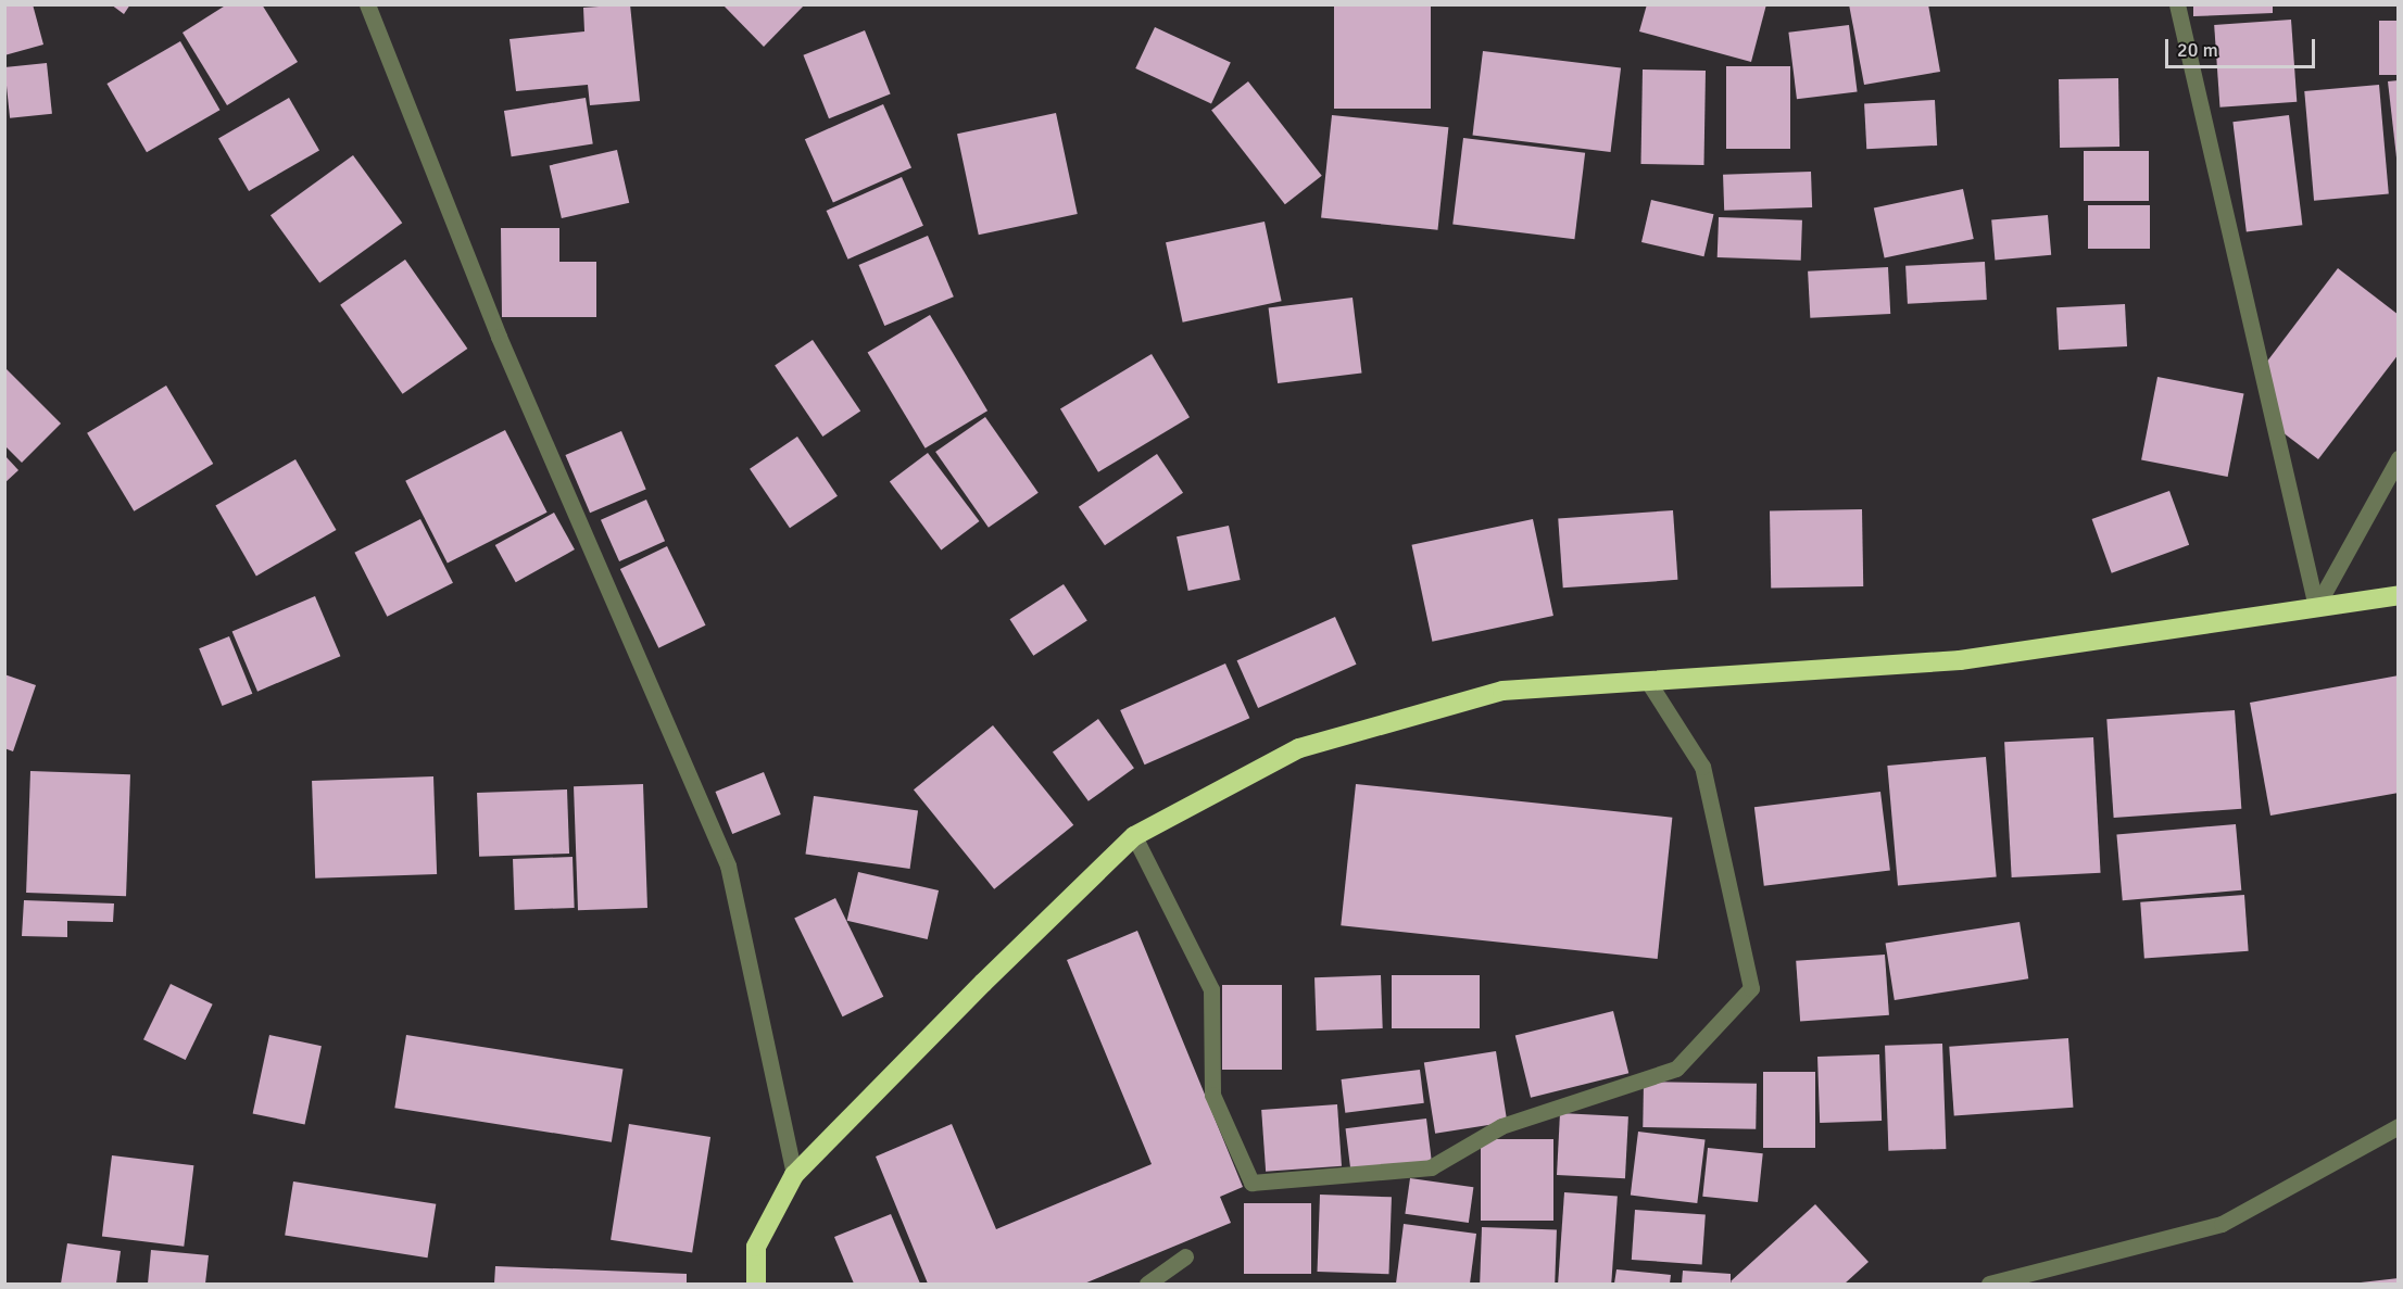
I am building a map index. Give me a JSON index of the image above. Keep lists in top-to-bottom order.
{
  "scale_bar": "20 m"
}
